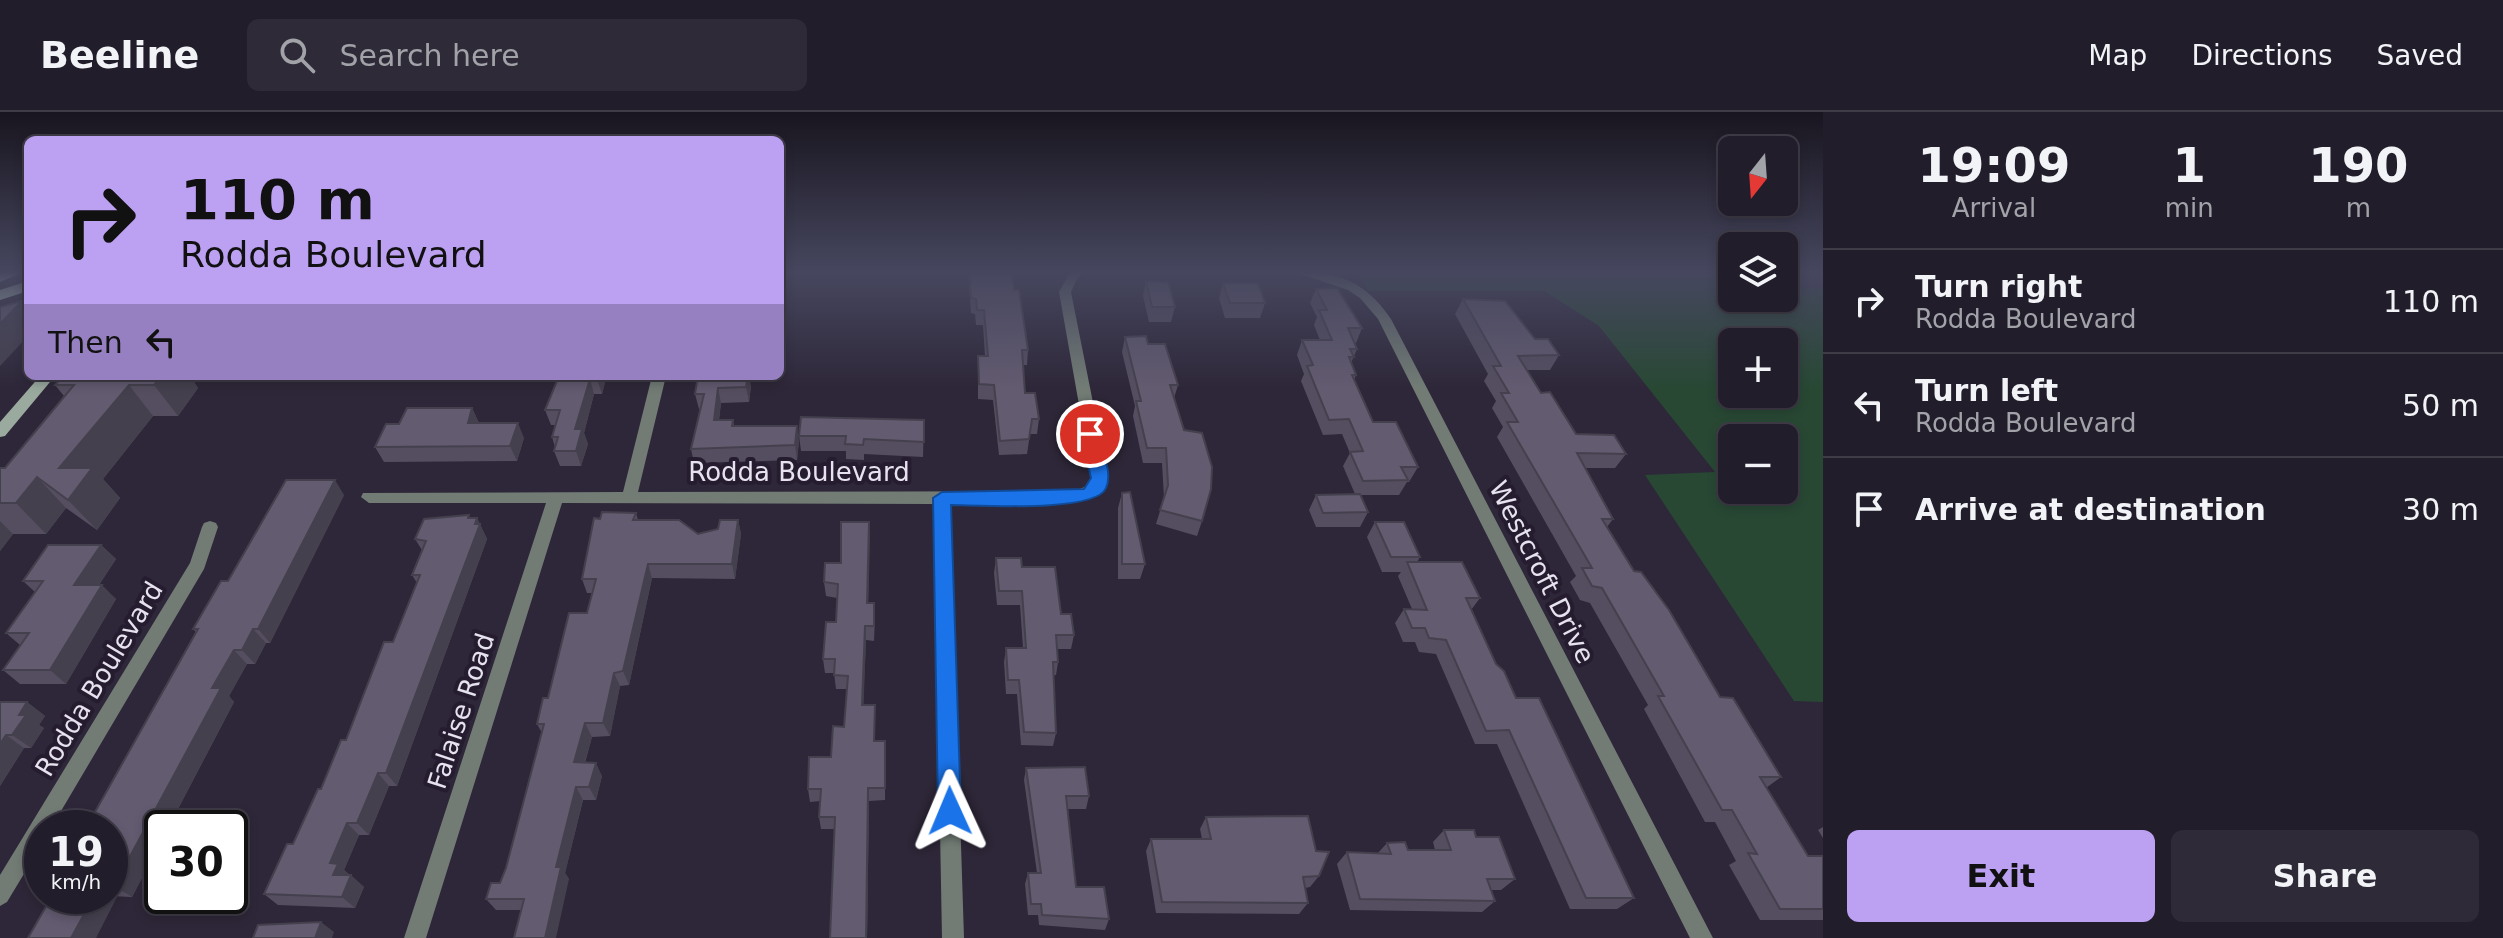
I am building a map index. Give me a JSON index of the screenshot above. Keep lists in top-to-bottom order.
{
  "streets": {
    "street": ["Rodda Boulevard", "Westcroft Drive", "Falaise Road"]
  },
  "crossings": [
    ["Rodda Boulevard", "Falaise Road"]
  ],
  "north": "bottom",
  "page": {
    "header": "Beeline",
    "search": "Search here",
    "nav": ["Map", "Directions", "Saved"],
    "eta": [
      "19:09",
      "Arrival",
      "1",
      "min",
      "190",
      "m"
    ],
    "map_buttons": ["+", "−"],
    "turn": ["110 m", "Rodda Boulevard"],
    "list": [
      {
        "name": "Turn right",
        "note": "Rodda Boulevard",
        "value": "110 m"
      },
      {
        "name": "Turn left",
        "note": "Rodda Boulevard",
        "value": "50 m"
      },
      {
        "name": "Arrive at destination",
        "value": "30 m"
      }
    ],
    "then": "Then",
    "speed": "19 km/h",
    "limit": "30",
    "buttons": ["Exit", "Share"]
  }
}
